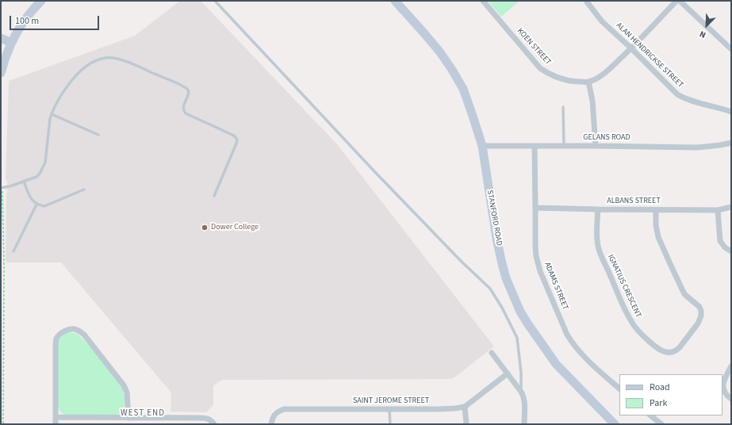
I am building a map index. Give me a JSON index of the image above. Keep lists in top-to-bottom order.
{
  "streets": {
    "main road": ["STANFORD ROAD"],
    "street": [
      "KOEN STREET",
      "ALAN HENDRICKSE STREET",
      "GELANS ROAD",
      "ALBANS STREET",
      "ADAMS STREET",
      "IGNATIUS CRESCENT",
      "SAINT JEROME STREET"
    ]
  },
  "crossings": [
    ["GELANS ROAD", "STANFORD ROAD"],
    ["GELANS ROAD", "ADAMS STREET"],
    ["ALBANS STREET", "ADAMS STREET"],
    ["ALBANS STREET", "IGNATIUS CRESCENT"]
  ],
  "districts": ["WEST END"],
  "places": ["Dower College"],
  "legend": ["Road", "Park"],
  "scale_bar": "100 m",
  "north": "bottom left"
}
